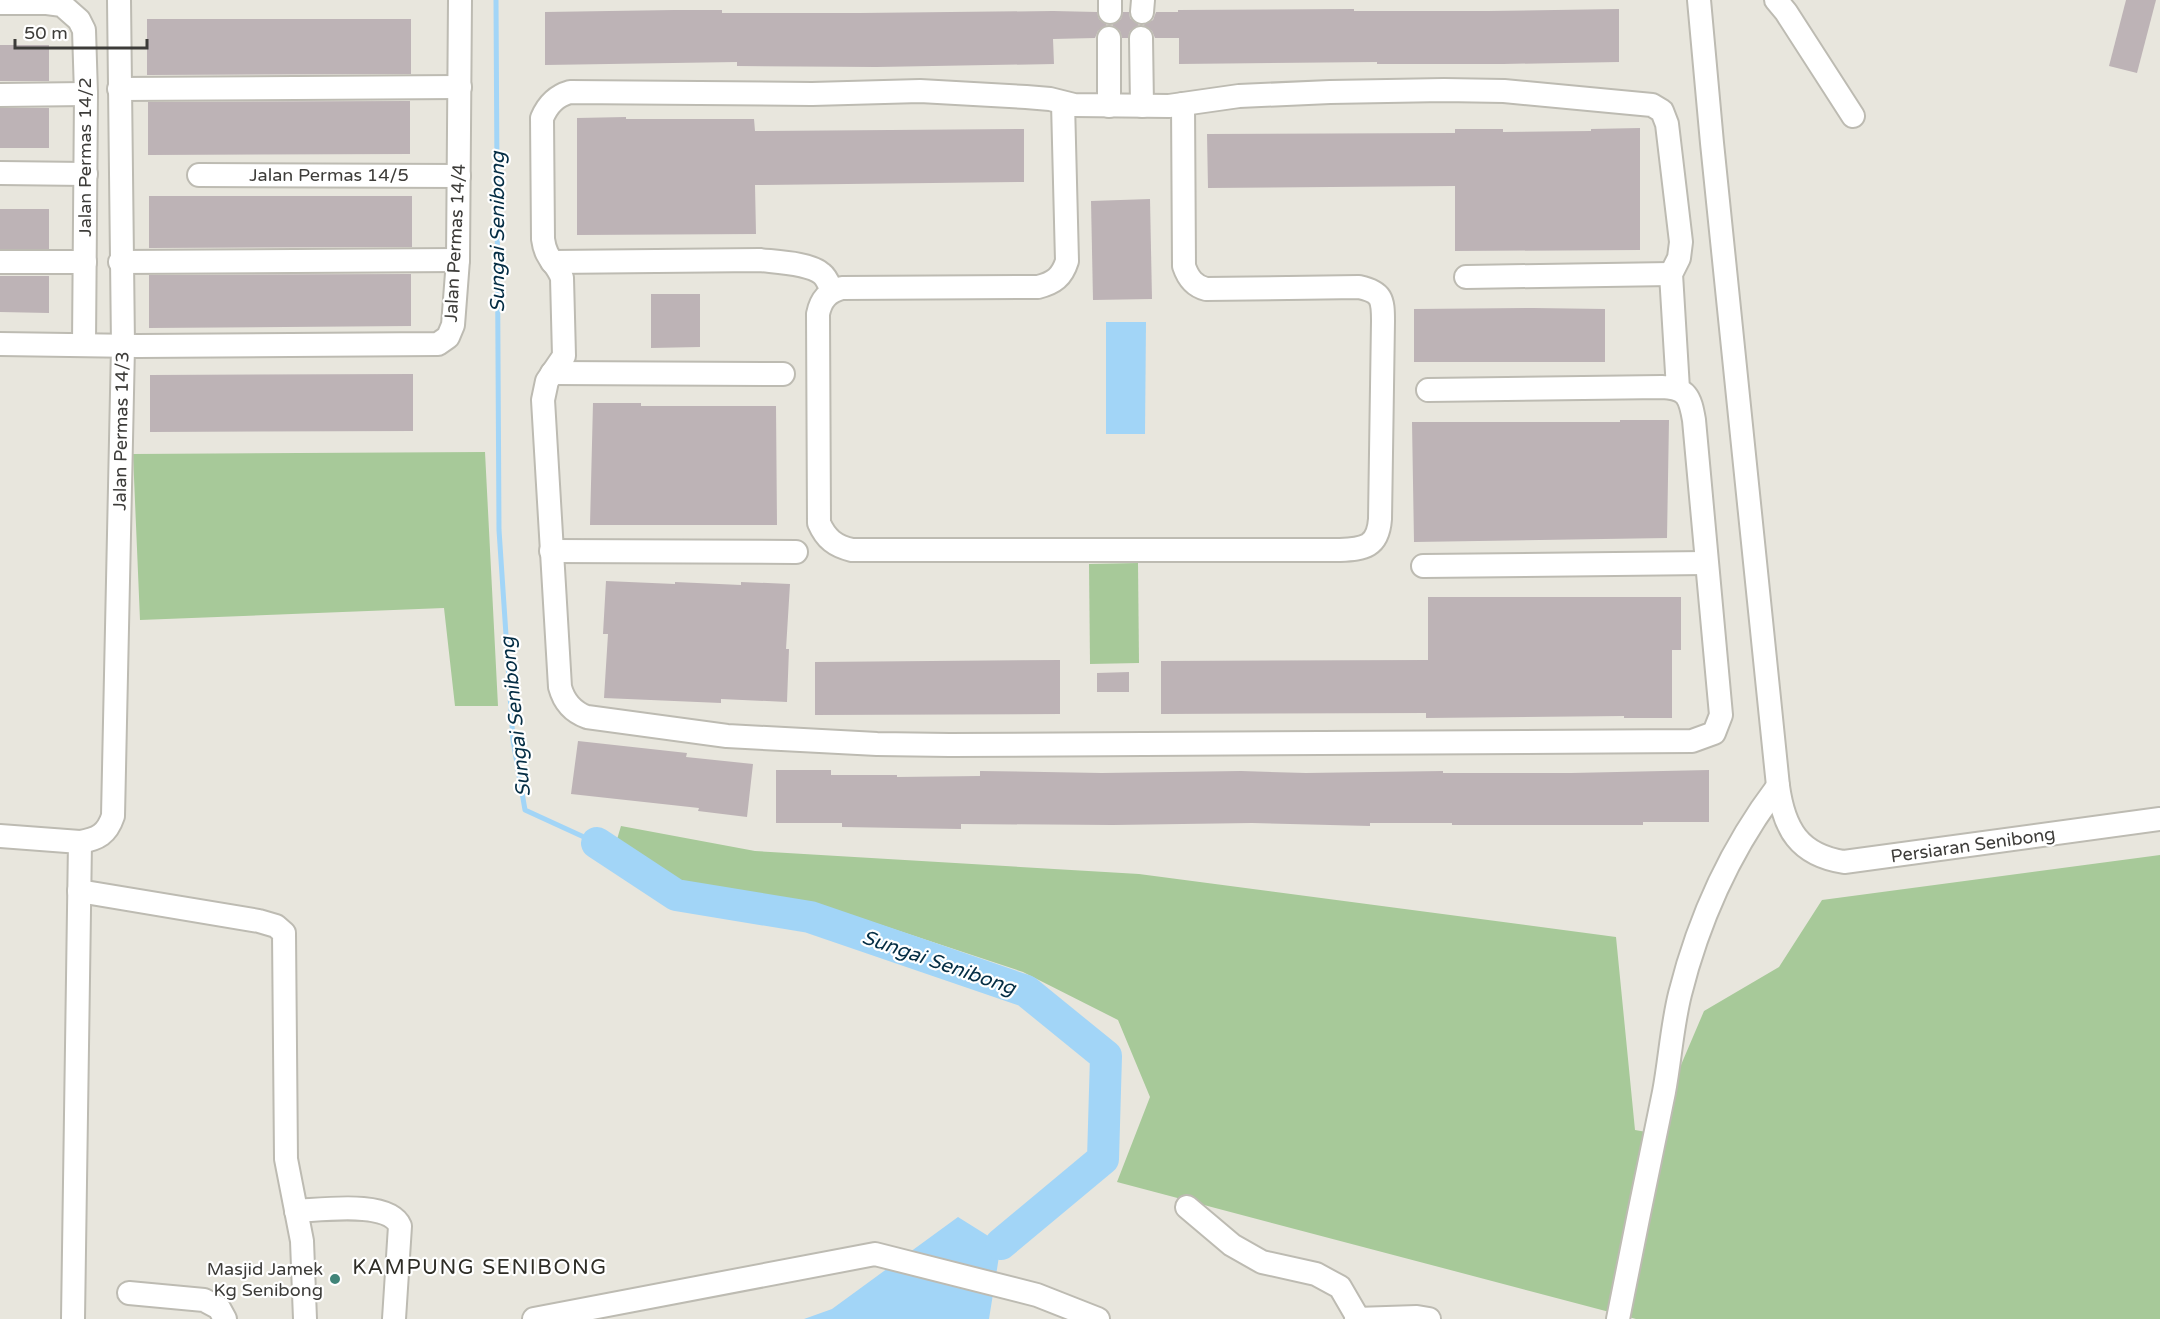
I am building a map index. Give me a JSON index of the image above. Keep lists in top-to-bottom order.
{
  "streets": {
    "street": [
      "Jalan Permas 14/2",
      "Jalan Permas 14/5",
      "Jalan Permas 14/4",
      "Jalan Permas 14/3",
      "Persiaran Senibong"
    ]
  },
  "crossings": [
    ["Jalan Permas 14/5", "Jalan Permas 14/4"],
    ["Jalan Permas 14/4", "Jalan Permas 14/3"]
  ],
  "districts": ["KAMPUNG SENIBONG"],
  "water": ["Sungai Senibong"],
  "places": ["Masjid Jamek Kg Senibong"],
  "scale_bar": "50 m"
}
